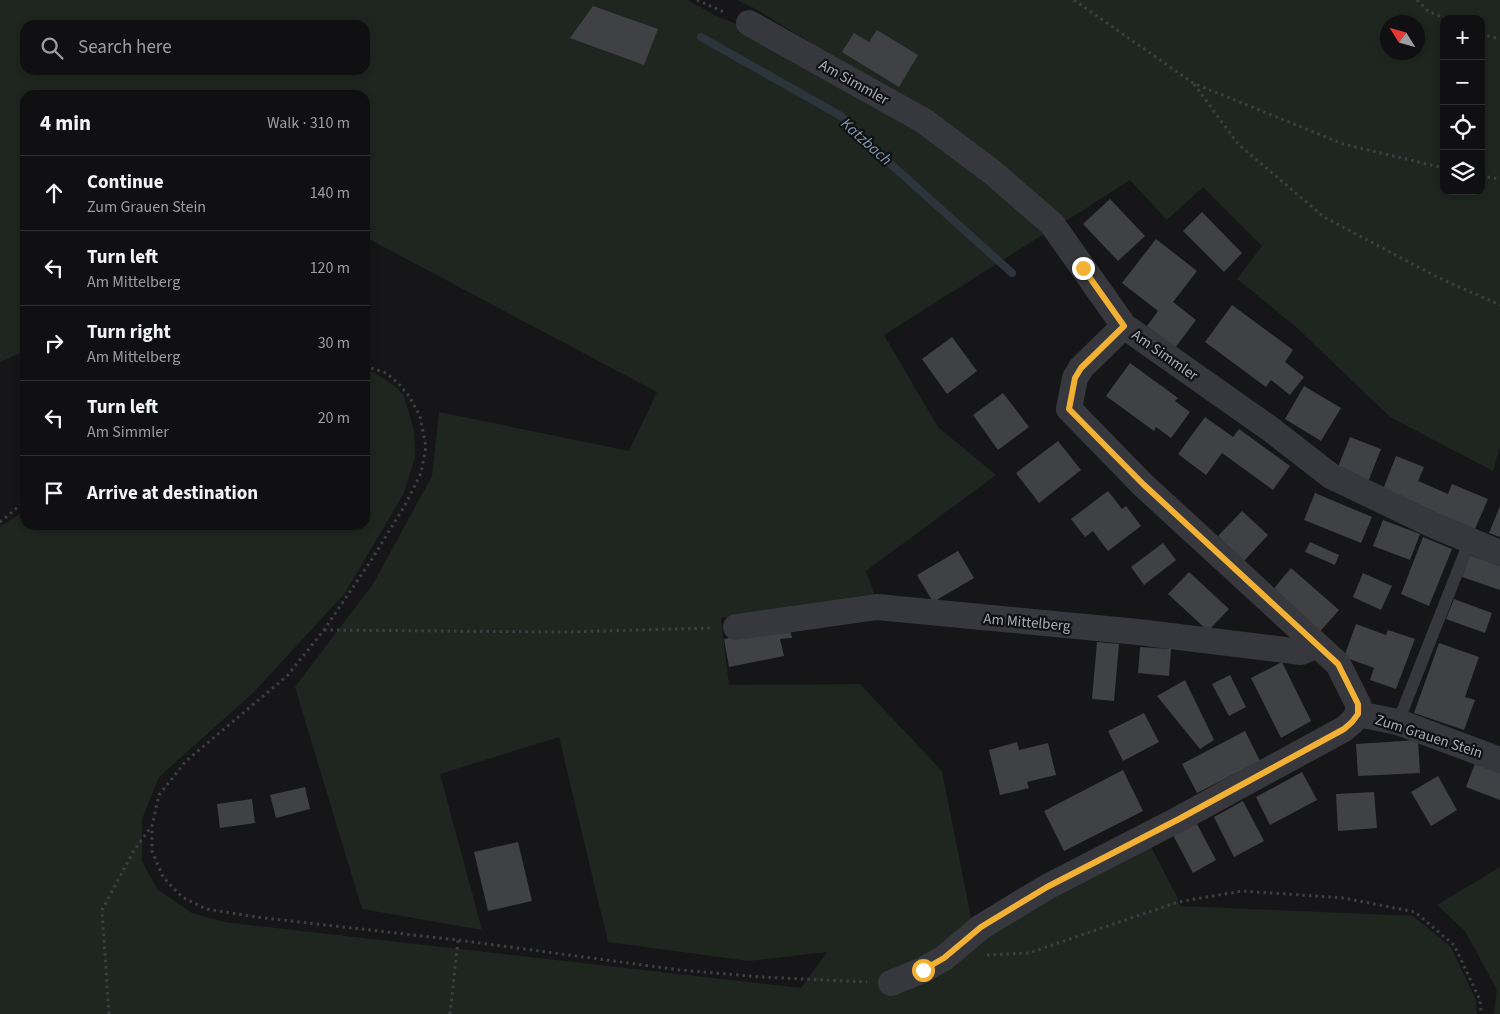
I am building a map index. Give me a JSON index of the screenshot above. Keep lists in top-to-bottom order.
{
  "streets": {
    "street": ["Am Simmler", "Am Mittelberg", "Zum Grauen Stein"]
  },
  "water": ["Katzbach"],
  "north": "top left",
  "page": {
    "map_buttons": ["+", "−"],
    "search": "Search here",
    "heading": ["4 min", "Walk · 310 m"],
    "list": [
      ["Continue", "Zum Grauen Stein", "140 m"],
      ["Turn left", "Am Mittelberg", "120 m"],
      ["Turn right", "Am Mittelberg", "30 m"],
      ["Turn left", "Am Simmler", "20 m"],
      "Arrive at destination"
    ]
  }
}
